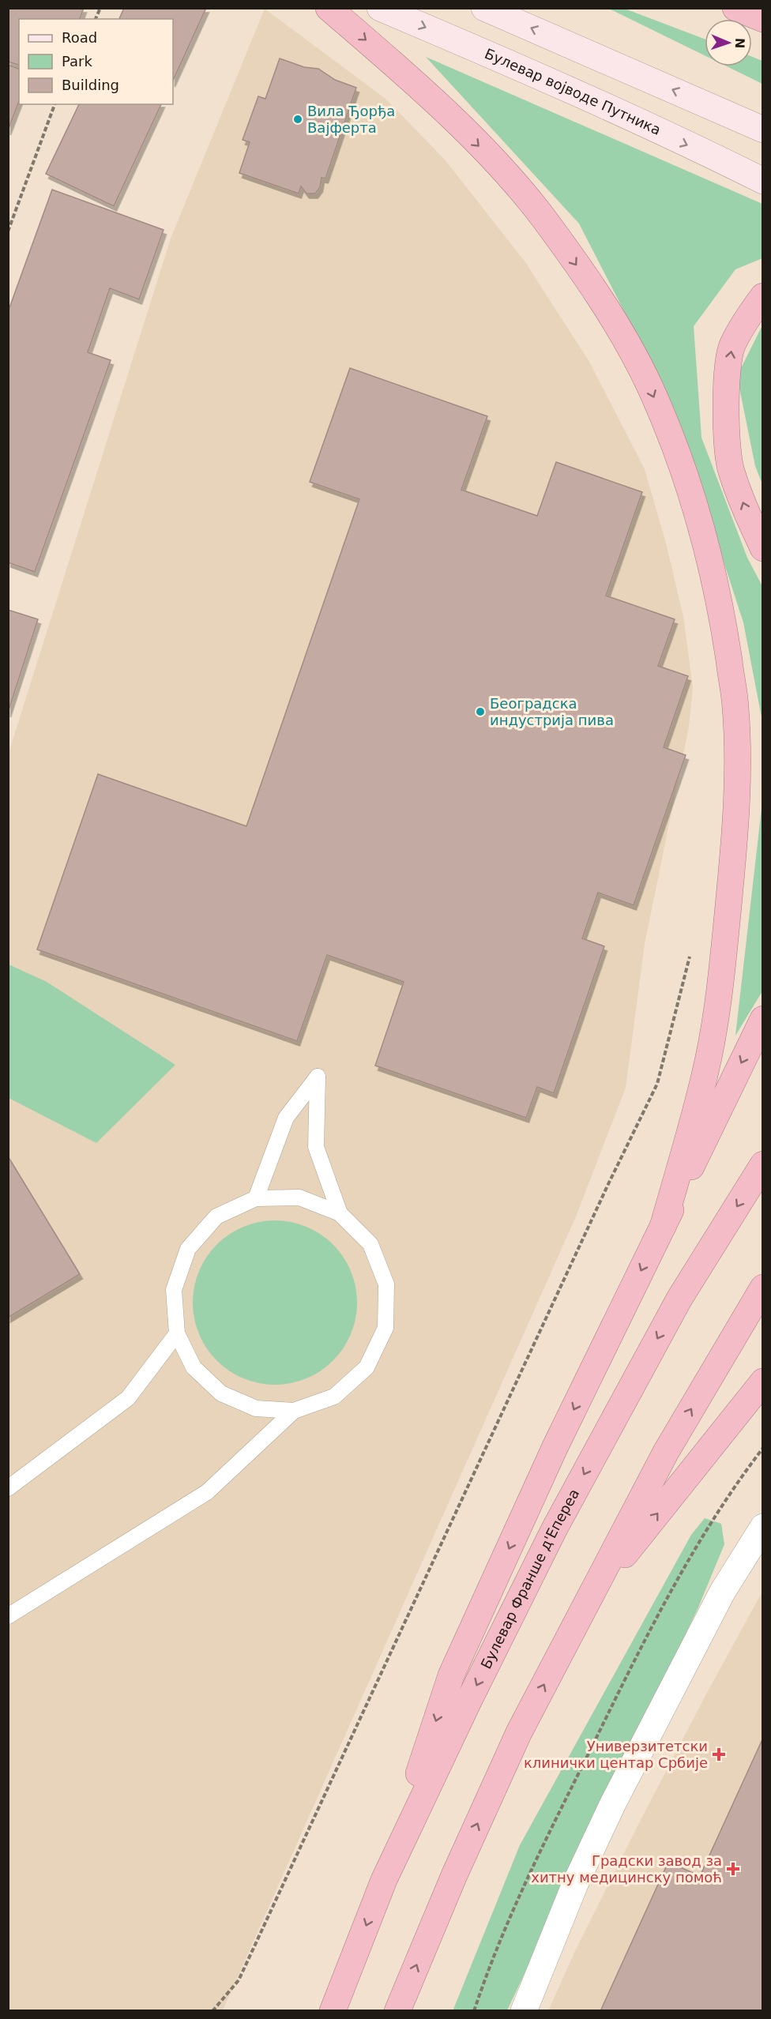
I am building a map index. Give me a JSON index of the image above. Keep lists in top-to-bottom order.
{
  "streets": {
    "highway": ["Булевар Франше д'Епереа"],
    "main road": ["Булевар војводе Путника"]
  },
  "places": {
    "other": ["Вила Ђорђа Вајферта", "Београдска индустрија пива"],
    "health": ["Универзитетски клинички центар Србије", "Градски завод за хитну медицинску помоћ"]
  },
  "legend": ["Road", "Park", "Building"],
  "north": "right"
}
